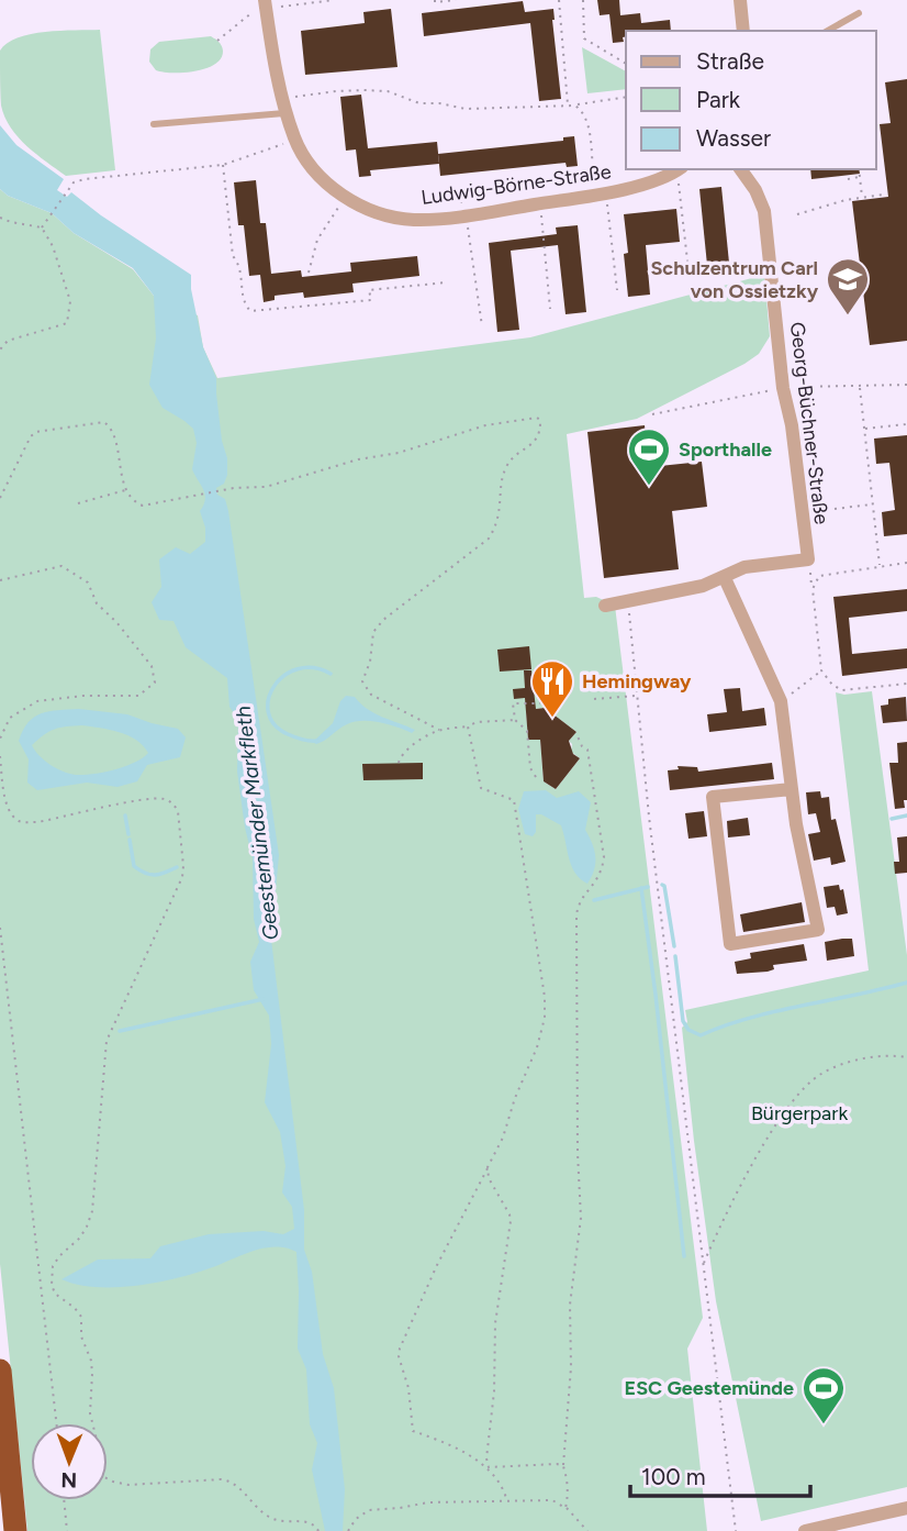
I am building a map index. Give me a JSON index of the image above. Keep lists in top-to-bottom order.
{
  "streets": {
    "street": ["Ludwig-Börne-Straße", "Georg-Büchner-Straße"]
  },
  "water": ["Geestemünder Markfleth"],
  "parks": ["Bürgerpark"],
  "places": {
    "school or university": ["Schulzentrum Carl von Ossietzky"],
    "sports": ["Sporthalle", "ESC Geestemünde"],
    "restaurant": ["Hemingway"]
  },
  "legend": ["Straße", "Park", "Wasser"],
  "scale_bar": "100 m",
  "north": "bottom"
}
